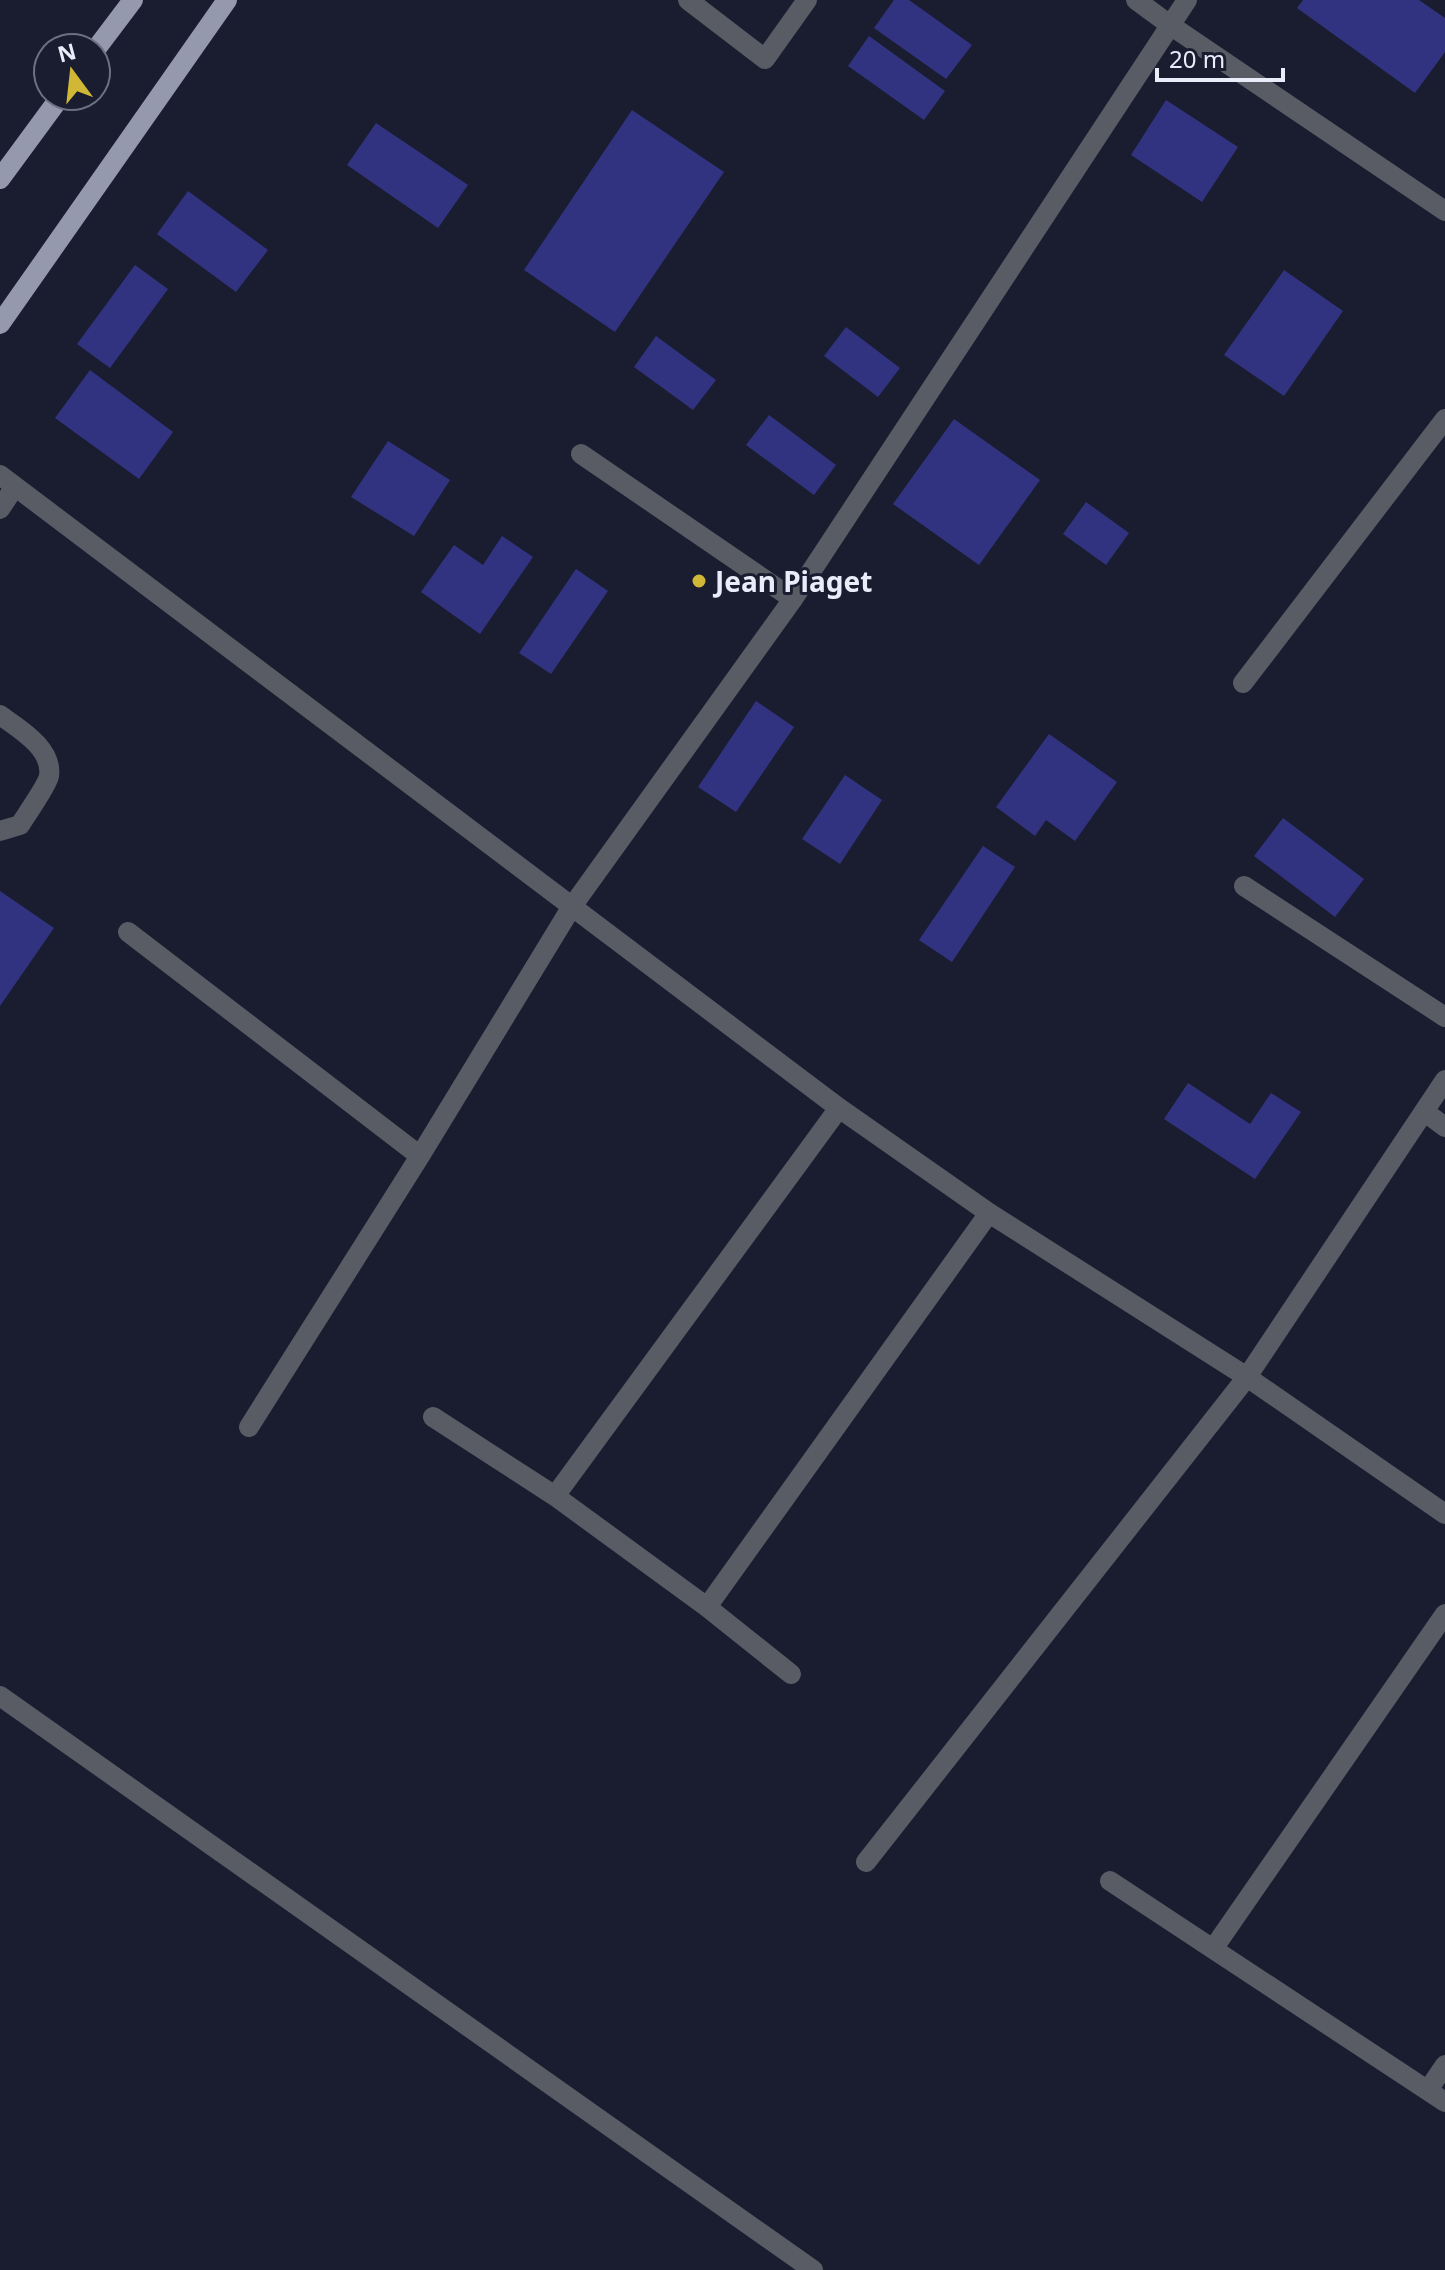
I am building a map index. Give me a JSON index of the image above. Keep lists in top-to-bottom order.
{
  "places": ["Jean Piaget"],
  "scale_bar": "20 m",
  "north": "top"
}
